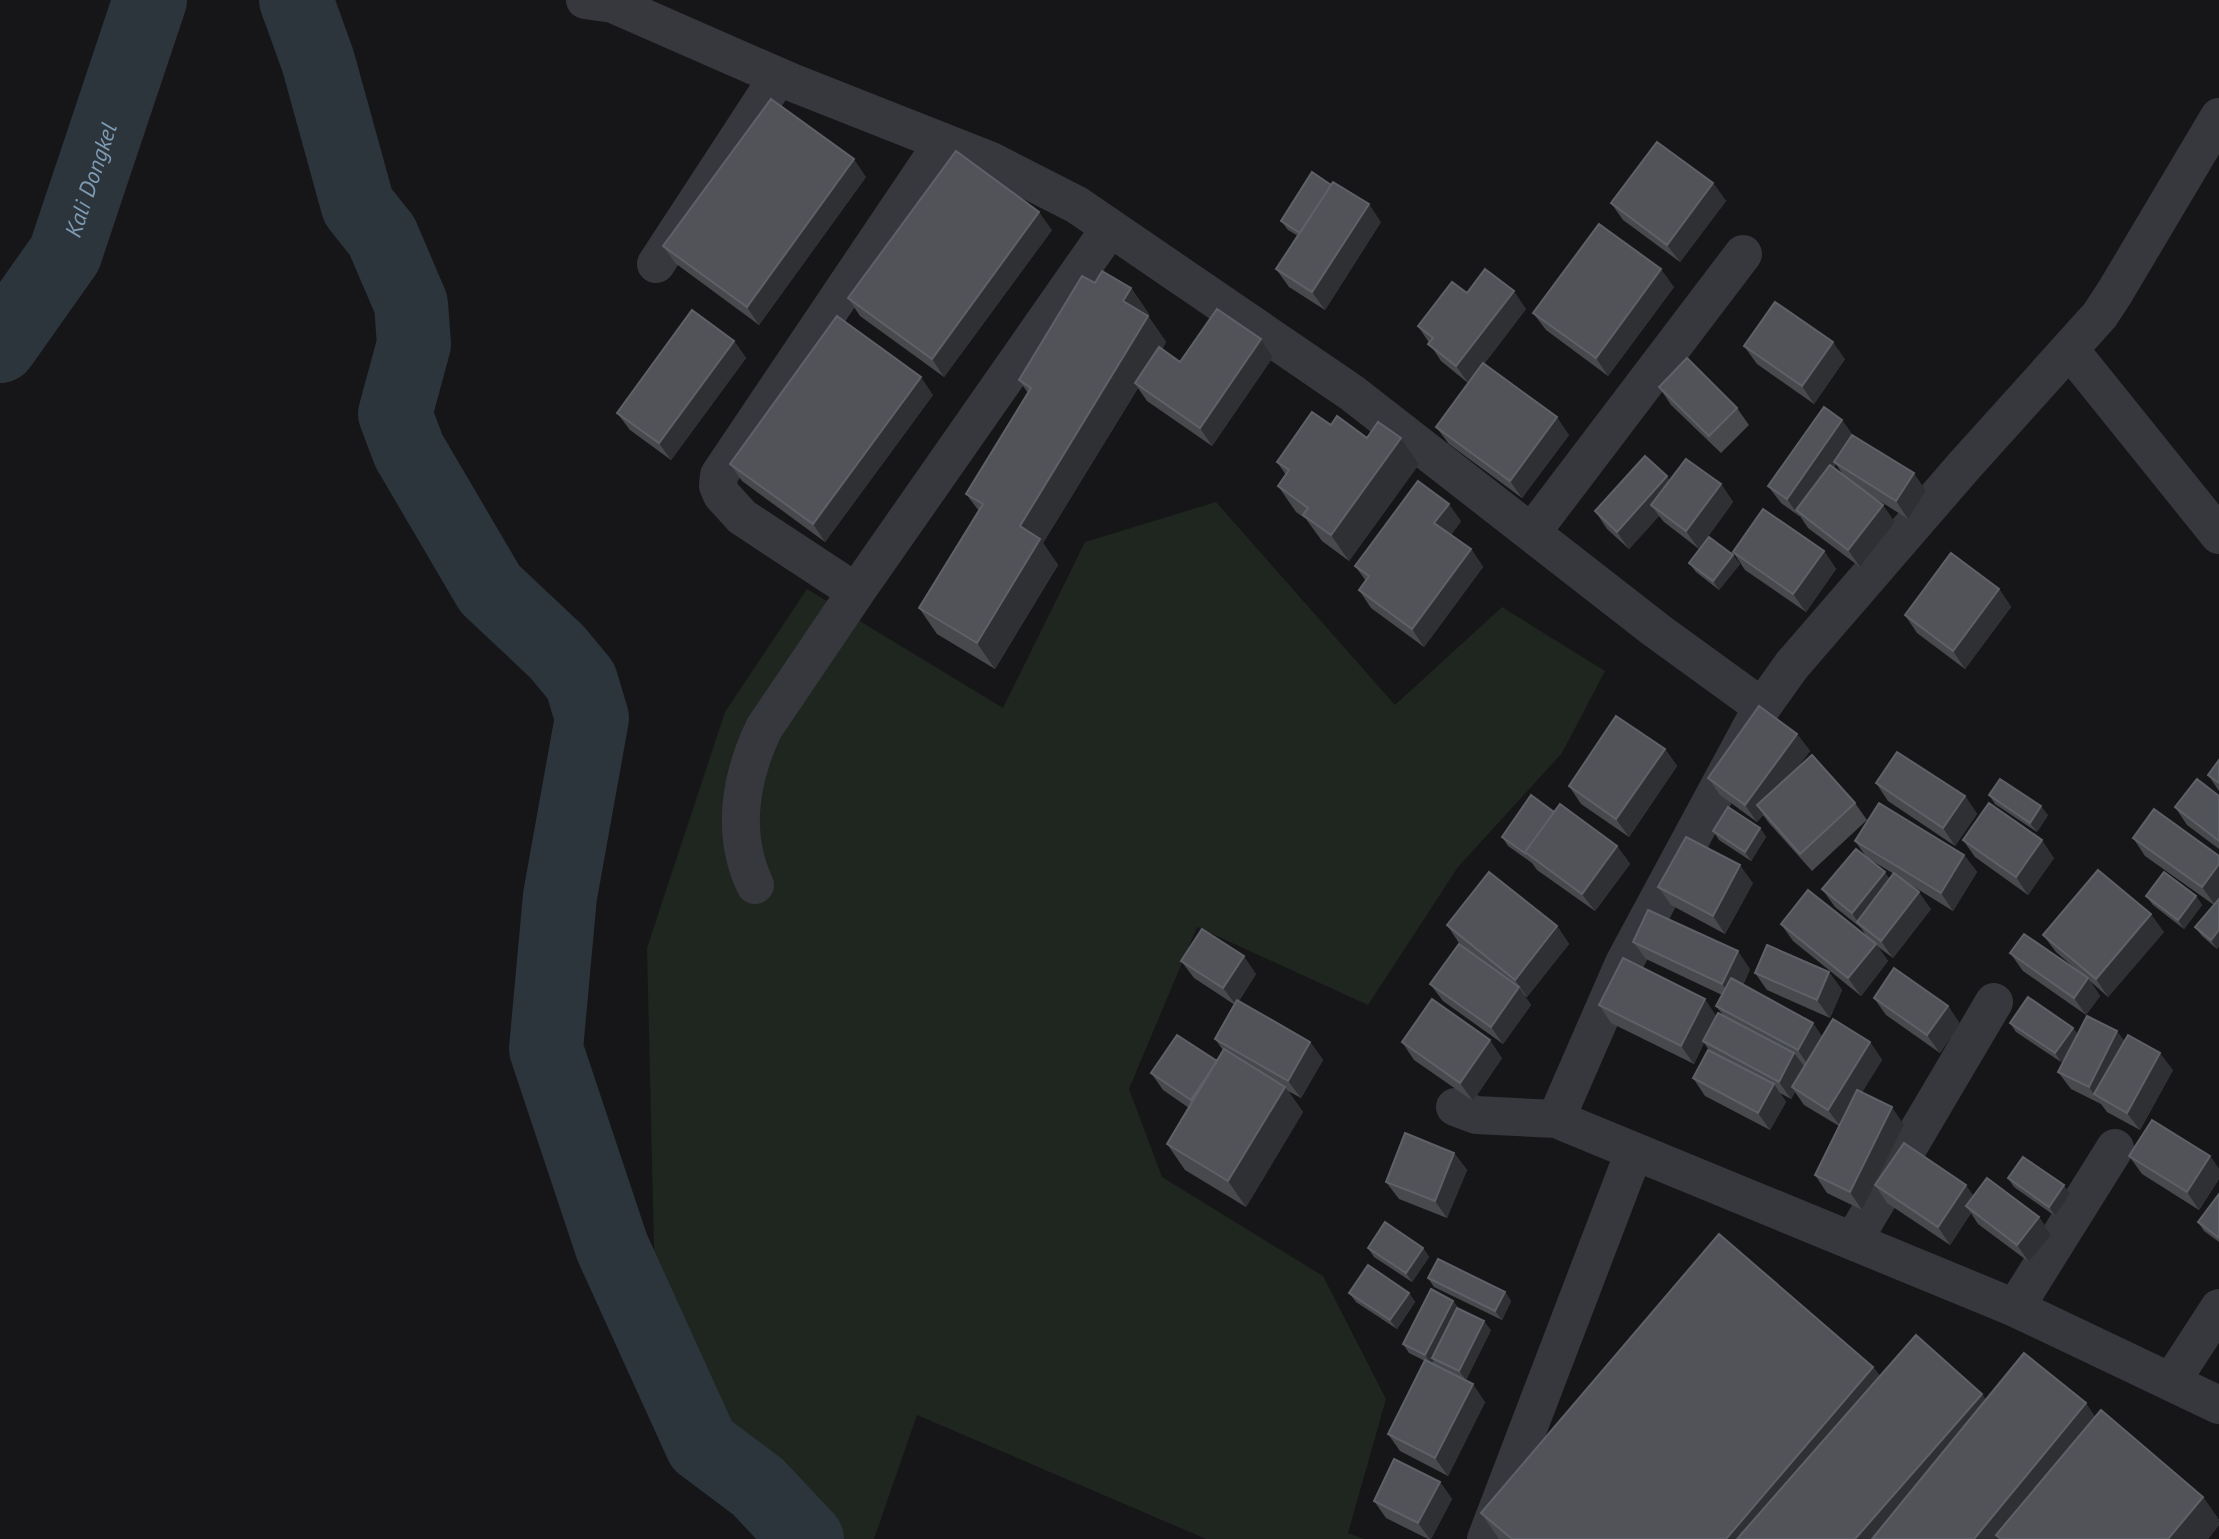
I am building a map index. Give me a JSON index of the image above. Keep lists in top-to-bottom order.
{
  "water": ["Kali Dongkel"]
}
